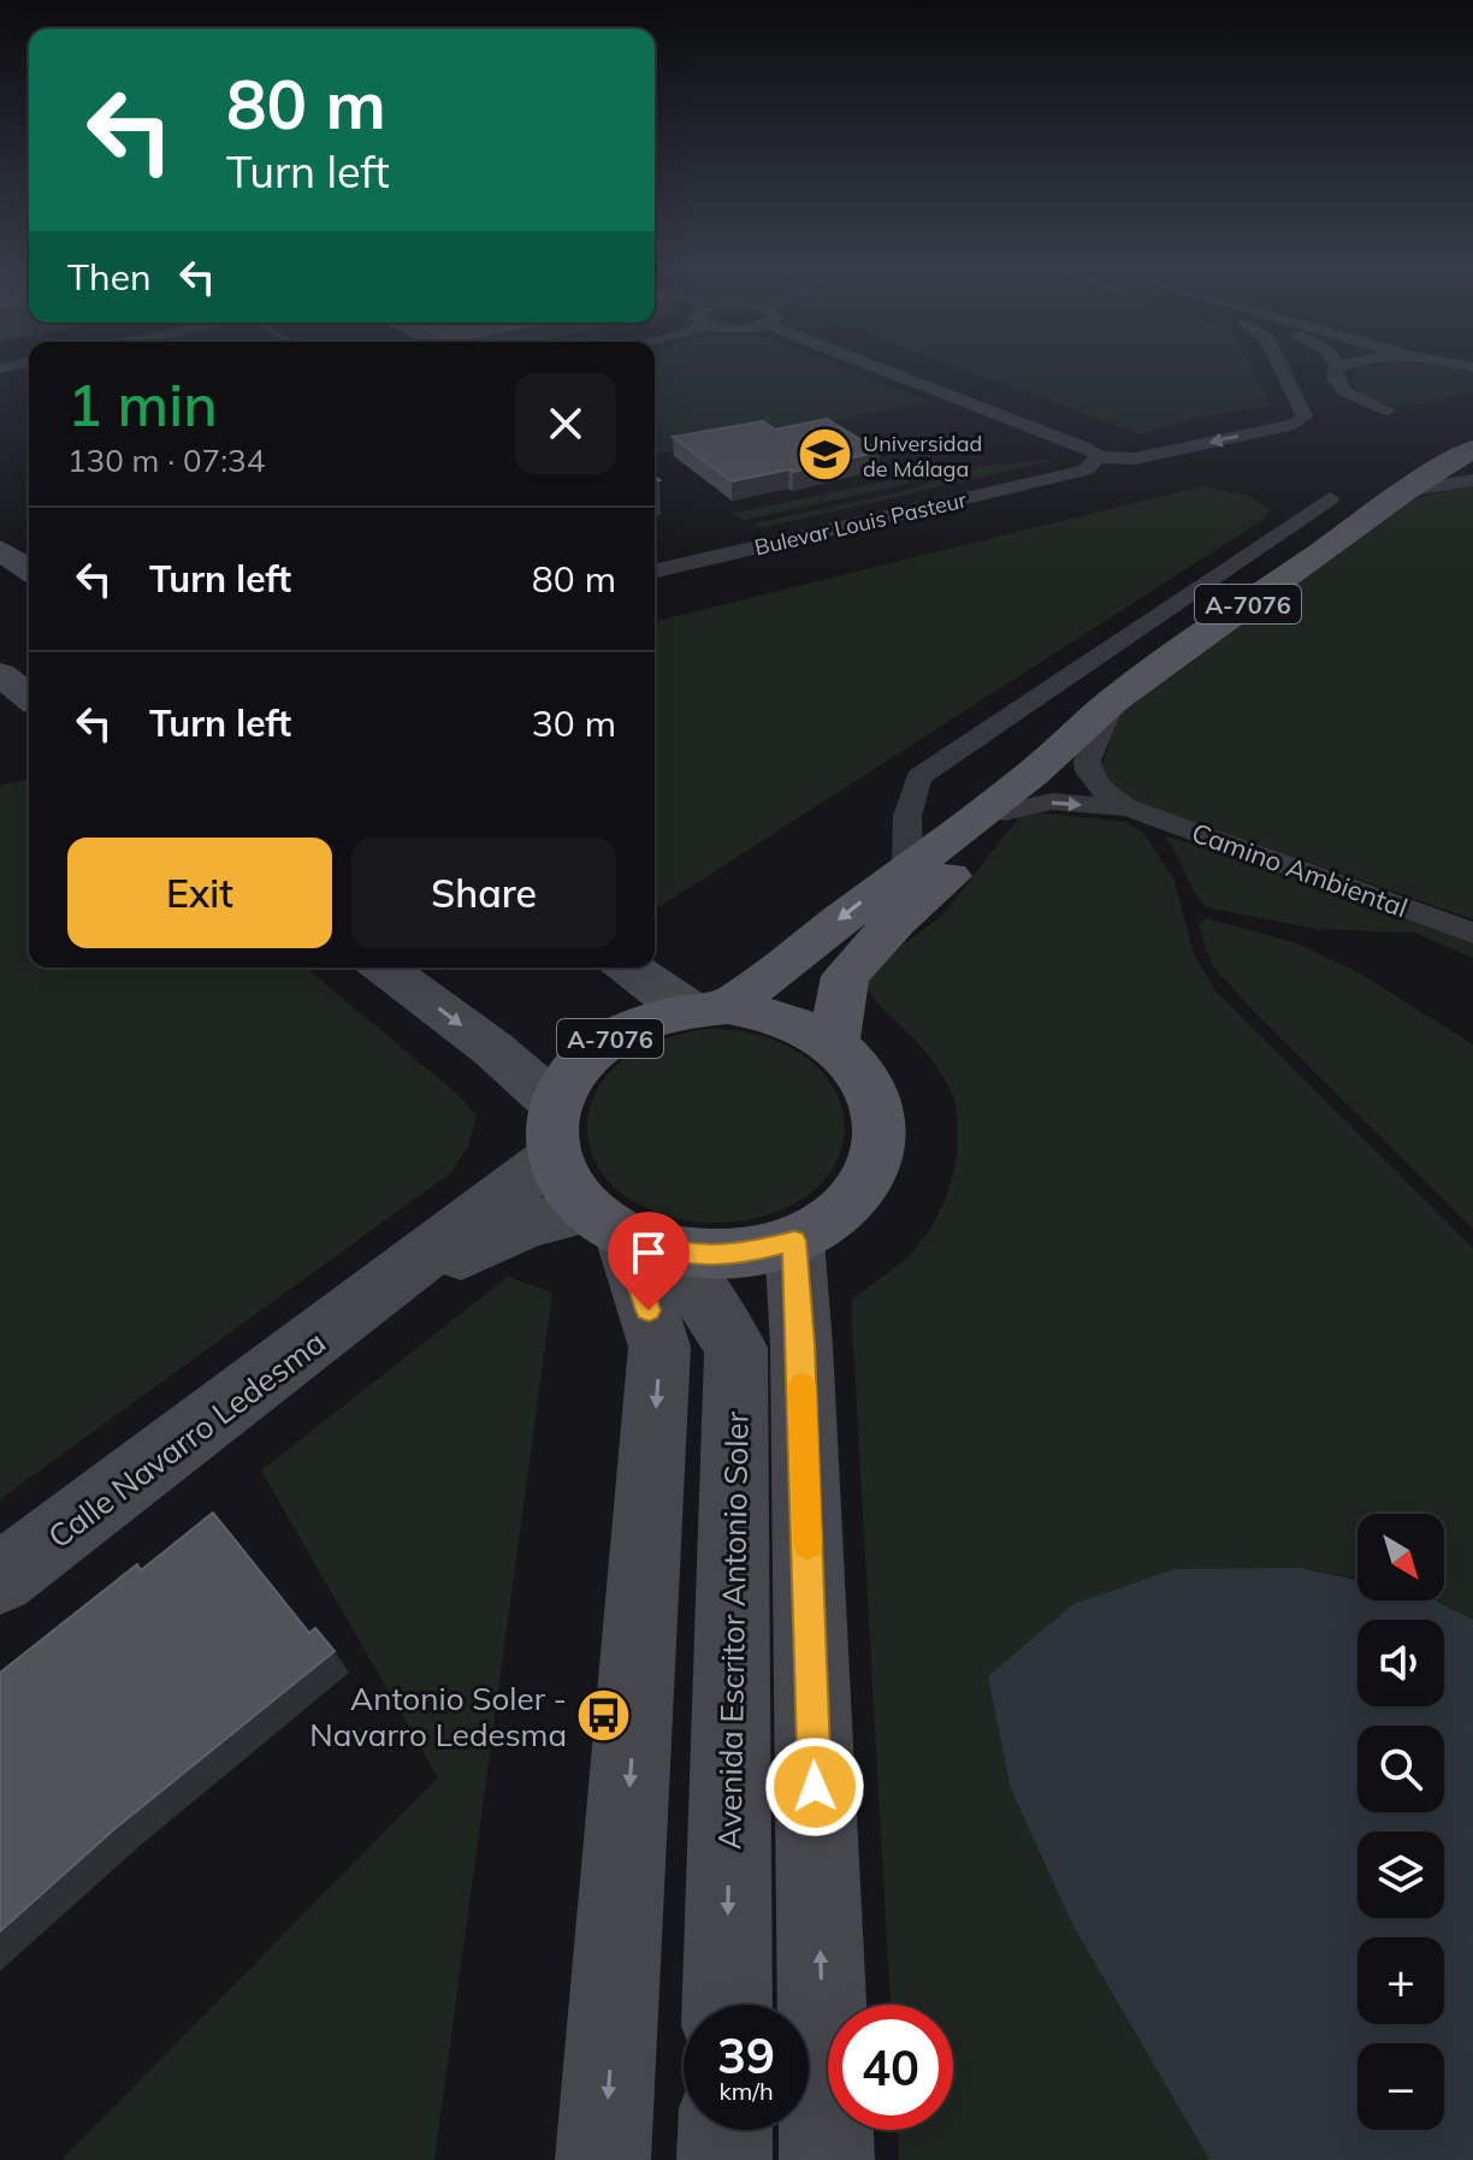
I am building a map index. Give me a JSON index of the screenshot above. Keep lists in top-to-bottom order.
{
  "streets": {
    "main road": ["A-7076"],
    "street": [
      "Bulevar Louis Pasteur",
      "Camino Ambiental",
      "Calle Navarro Ledesma",
      "Avenida Escritor Antonio Soler"
    ]
  },
  "crossings": [
    ["A-7076", "Camino Ambiental"],
    ["A-7076", "Calle Navarro Ledesma"],
    ["A-7076", "Avenida Escritor Antonio Soler"],
    ["Calle Navarro Ledesma", "Avenida Escritor Antonio Soler"]
  ],
  "places": {
    "school or university": ["Universidad de Málaga"],
    "bus stop": ["Antonio Soler - Navarro Ledesma"]
  },
  "north": "bottom right",
  "page": {
    "turn": ["80 m", "Turn left"],
    "then": "Then",
    "heading": ["1 min", "130 m · 07:34"],
    "list": [
      {
        "name": "Turn left",
        "value": "80 m"
      },
      {
        "name": "Turn left",
        "value": "30 m"
      }
    ],
    "buttons": ["Exit", "Share"],
    "map_buttons": ["+", "−"],
    "speed": "39 km/h",
    "limit": "40"
  }
}
